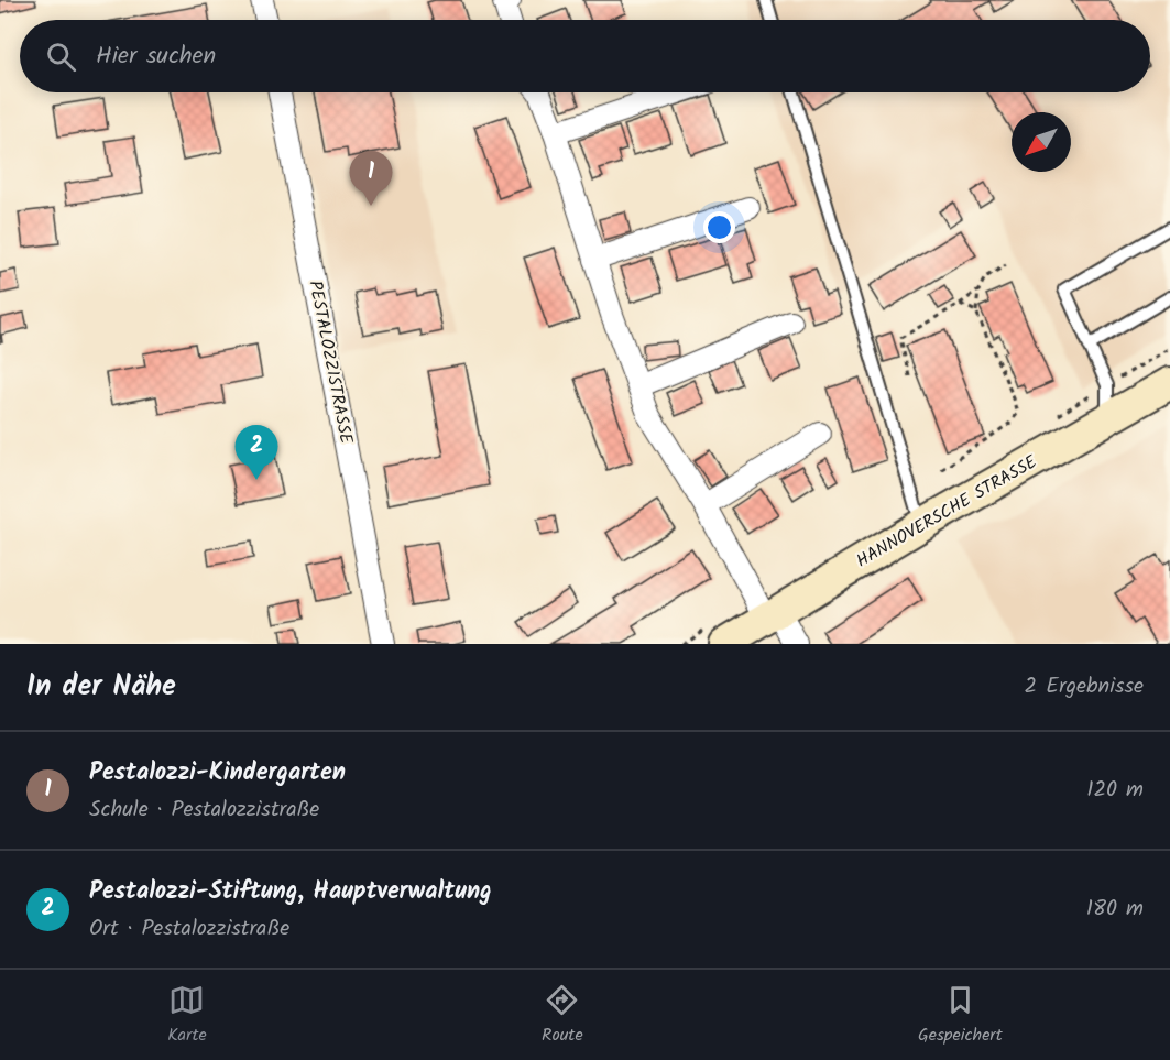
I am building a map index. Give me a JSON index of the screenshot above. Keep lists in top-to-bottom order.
{
  "streets": {
    "main road": ["HANNOVERSCHE STRASSE"],
    "street": ["PESTALOZZISTRASSE"]
  },
  "north": "bottom left",
  "page": {
    "search": "Hier suchen",
    "pins": ["1", "2"],
    "heading": ["In der Nähe", "2 Ergebnisse"],
    "list": [
      {
        "mark": "1",
        "name": "Pestalozzi-Kindergarten",
        "note": "Schule · Pestalozzistraße",
        "value": "120 m"
      },
      {
        "mark": "2",
        "name": "Pestalozzi-Stiftung, Hauptverwaltung",
        "note": "Ort · Pestalozzistraße",
        "value": "180 m"
      }
    ],
    "nav": ["Karte", "Route", "Gespeichert"]
  }
}
